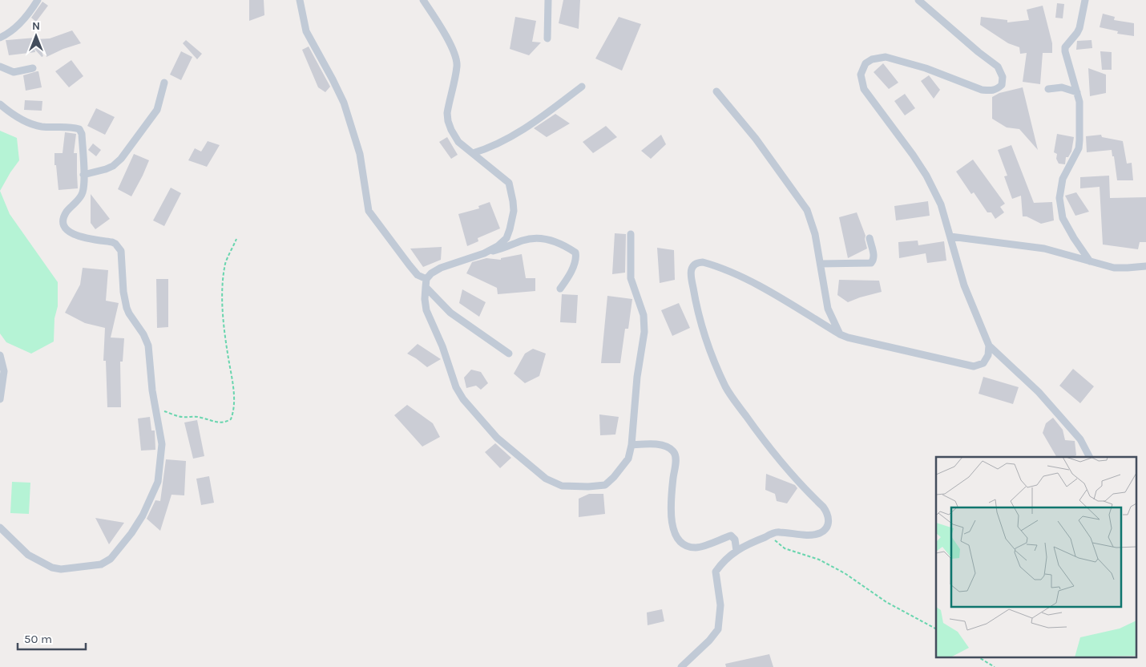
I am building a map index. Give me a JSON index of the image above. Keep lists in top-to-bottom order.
{
  "scale_bar": "50 m",
  "north": "top"
}
